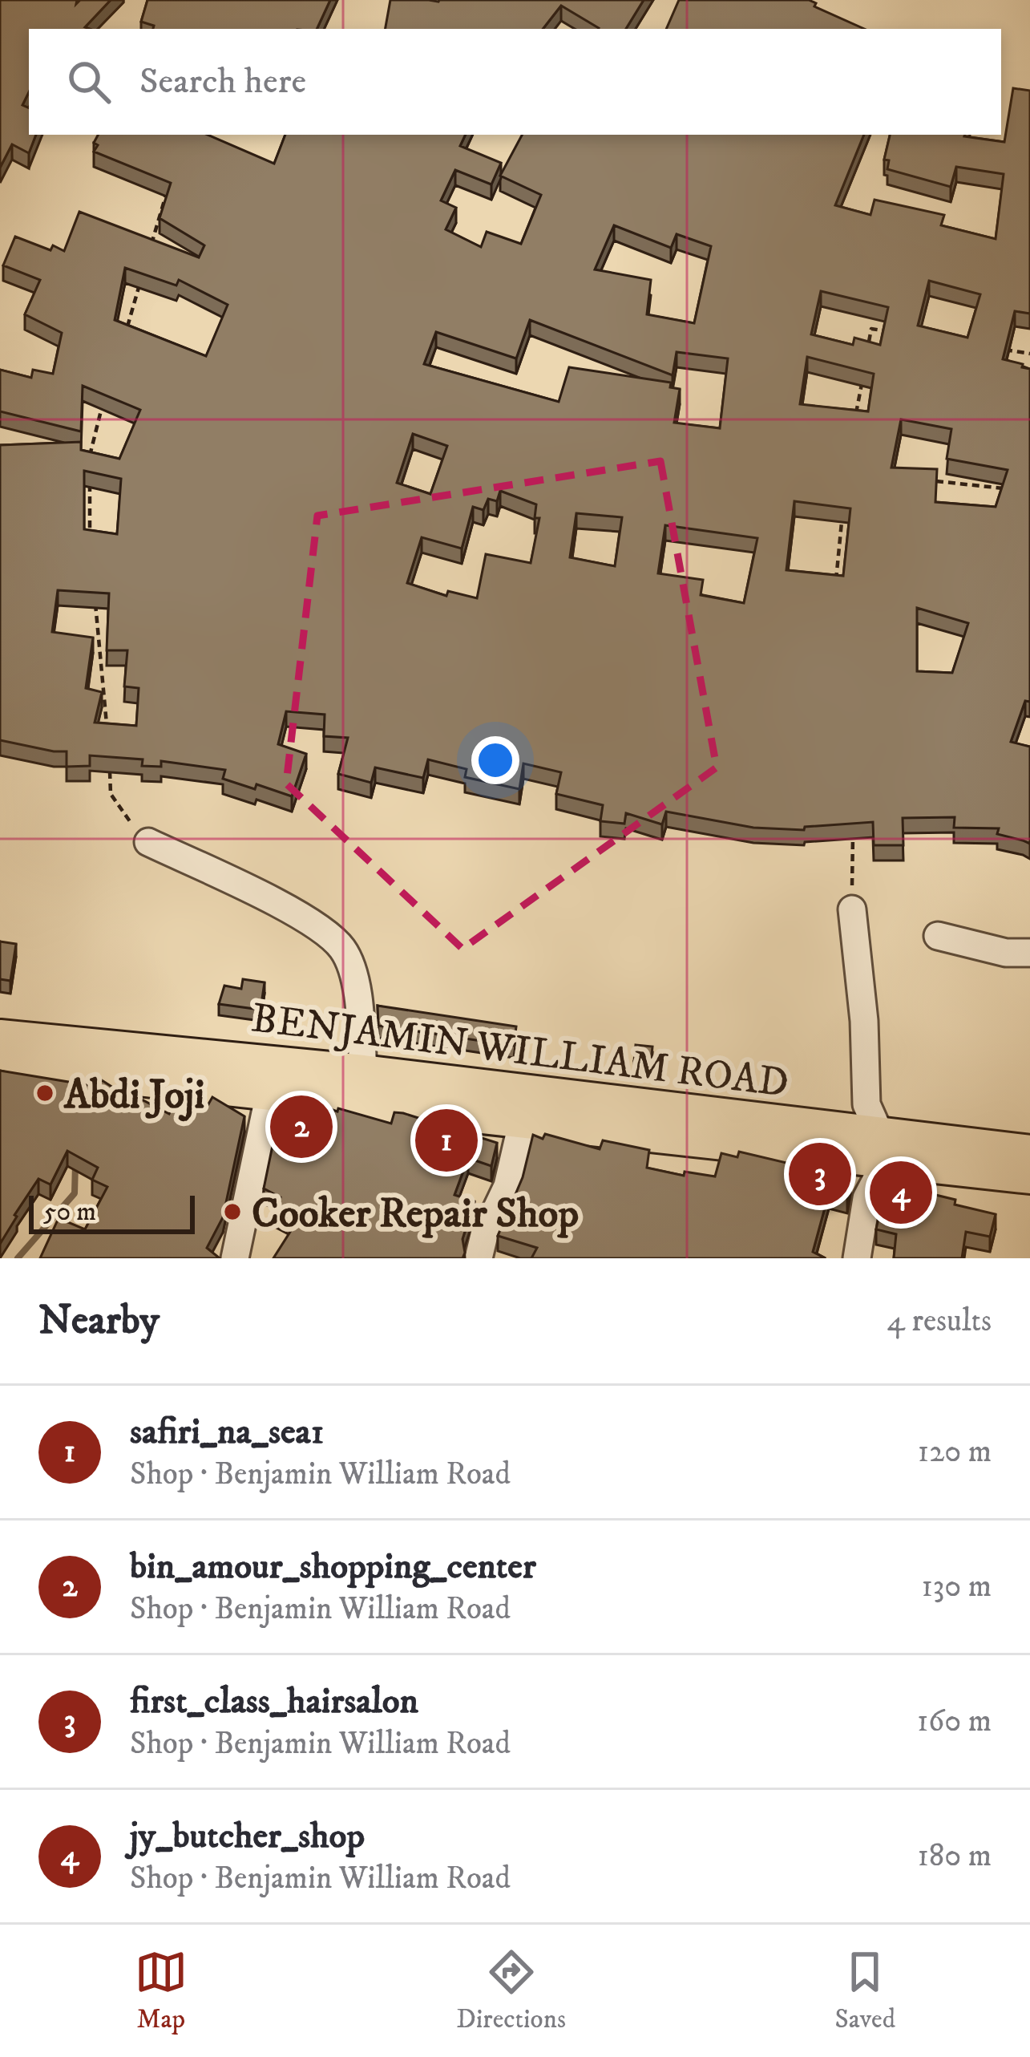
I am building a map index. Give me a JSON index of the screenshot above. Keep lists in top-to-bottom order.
{
  "streets": {
    "main road": ["BENJAMIN WILLIAM ROAD"]
  },
  "places": ["Abdi Joji", "Cooker Repair Shop"],
  "scale_bar": "50 m",
  "page": {
    "search": "Search here",
    "pins": [
      "2",
      "1",
      "3",
      "4"
    ],
    "scale": "50 m",
    "heading": ["Nearby", "4 results"],
    "list": [
      {
        "mark": "1",
        "name": "safiri_na_sea1",
        "note": "Shop · Benjamin William Road",
        "value": "120 m"
      },
      {
        "mark": "2",
        "name": "bin_amour_shopping_center",
        "note": "Shop · Benjamin William Road",
        "value": "130 m"
      },
      {
        "mark": "3",
        "name": "first_class_hairsalon",
        "note": "Shop · Benjamin William Road",
        "value": "160 m"
      },
      {
        "mark": "4",
        "name": "jy_butcher_shop",
        "note": "Shop · Benjamin William Road",
        "value": "180 m"
      }
    ],
    "nav": ["Map", "Directions", "Saved"]
  }
}
